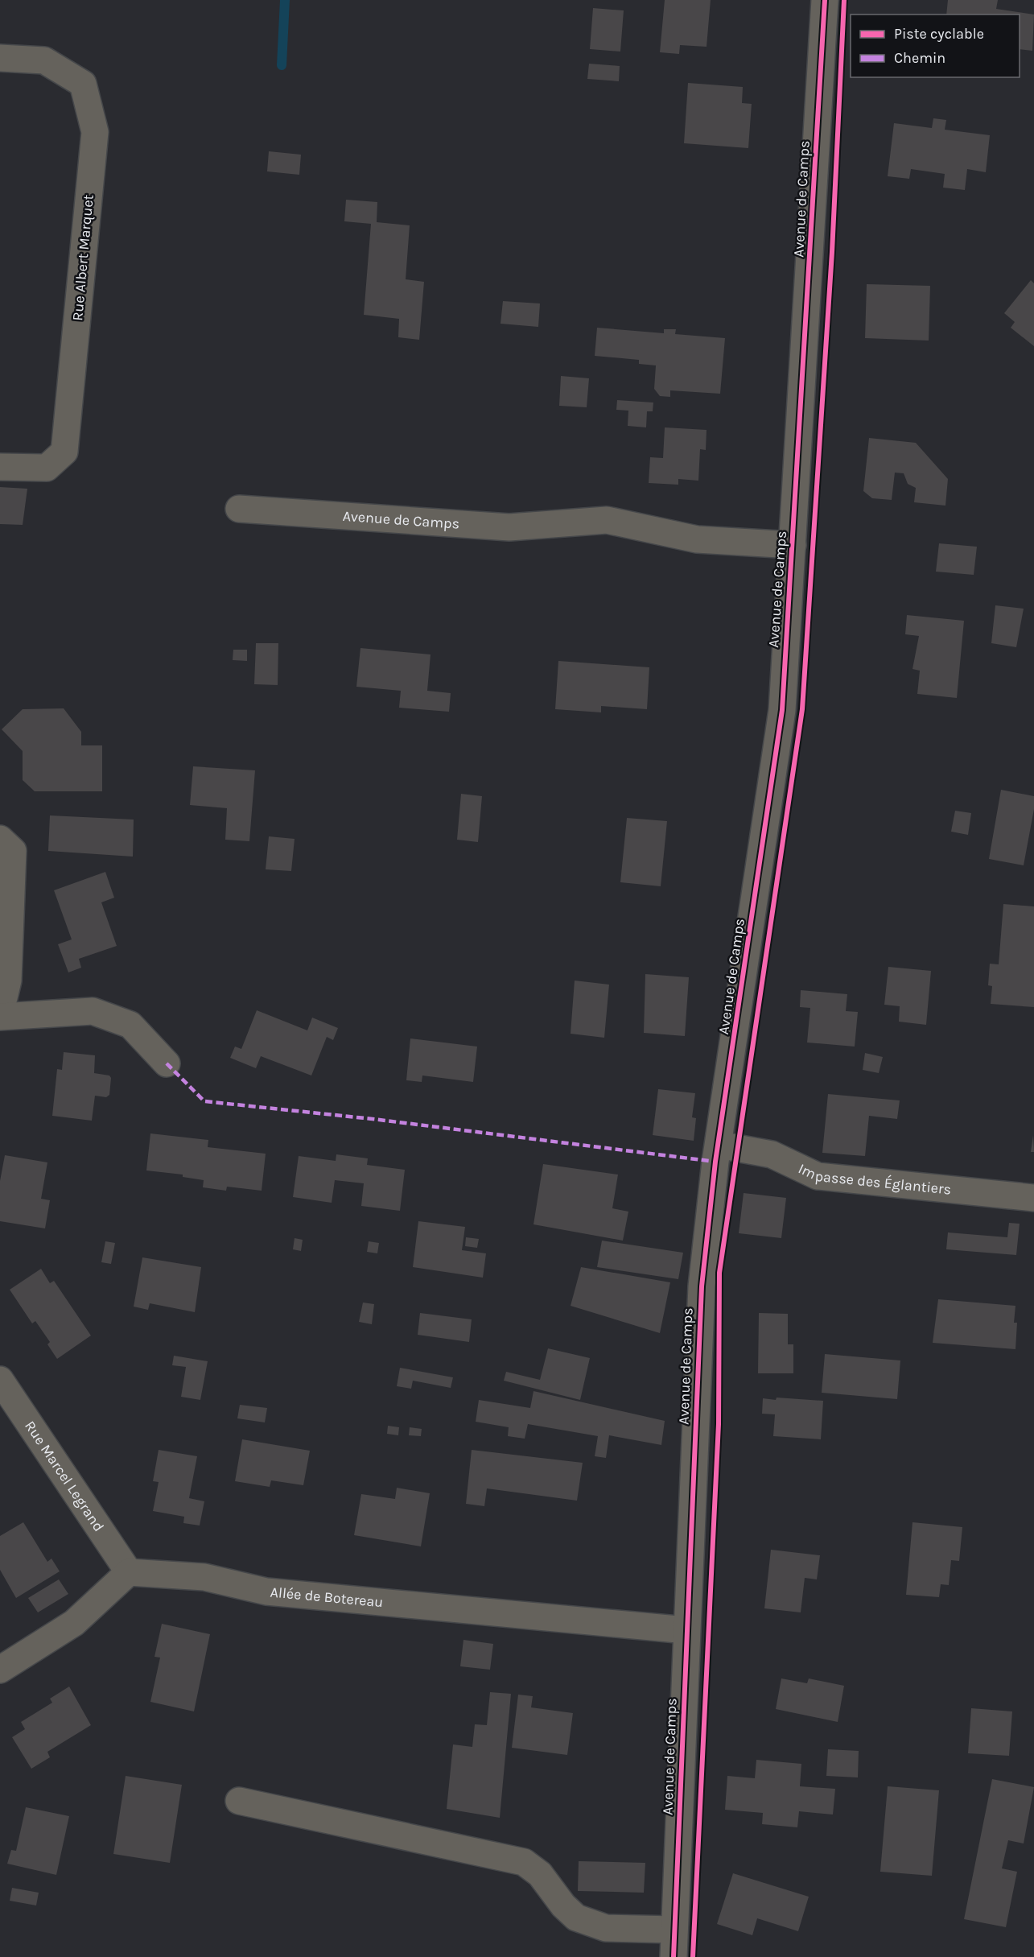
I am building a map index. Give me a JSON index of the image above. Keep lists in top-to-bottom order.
{
  "streets": {
    "street": [
      "Avenue de Camps",
      "Rue Albert Marquet",
      "Impasse des Églantiers",
      "Rue Marcel Legrand",
      "Allée de Botereau"
    ]
  },
  "crossings": [
    ["Avenue de Camps", "Impasse des Églantiers"],
    ["Avenue de Camps", "Allée de Botereau"],
    ["Rue Marcel Legrand", "Allée de Botereau"]
  ],
  "legend": ["Piste cyclable", "Chemin"]
}
